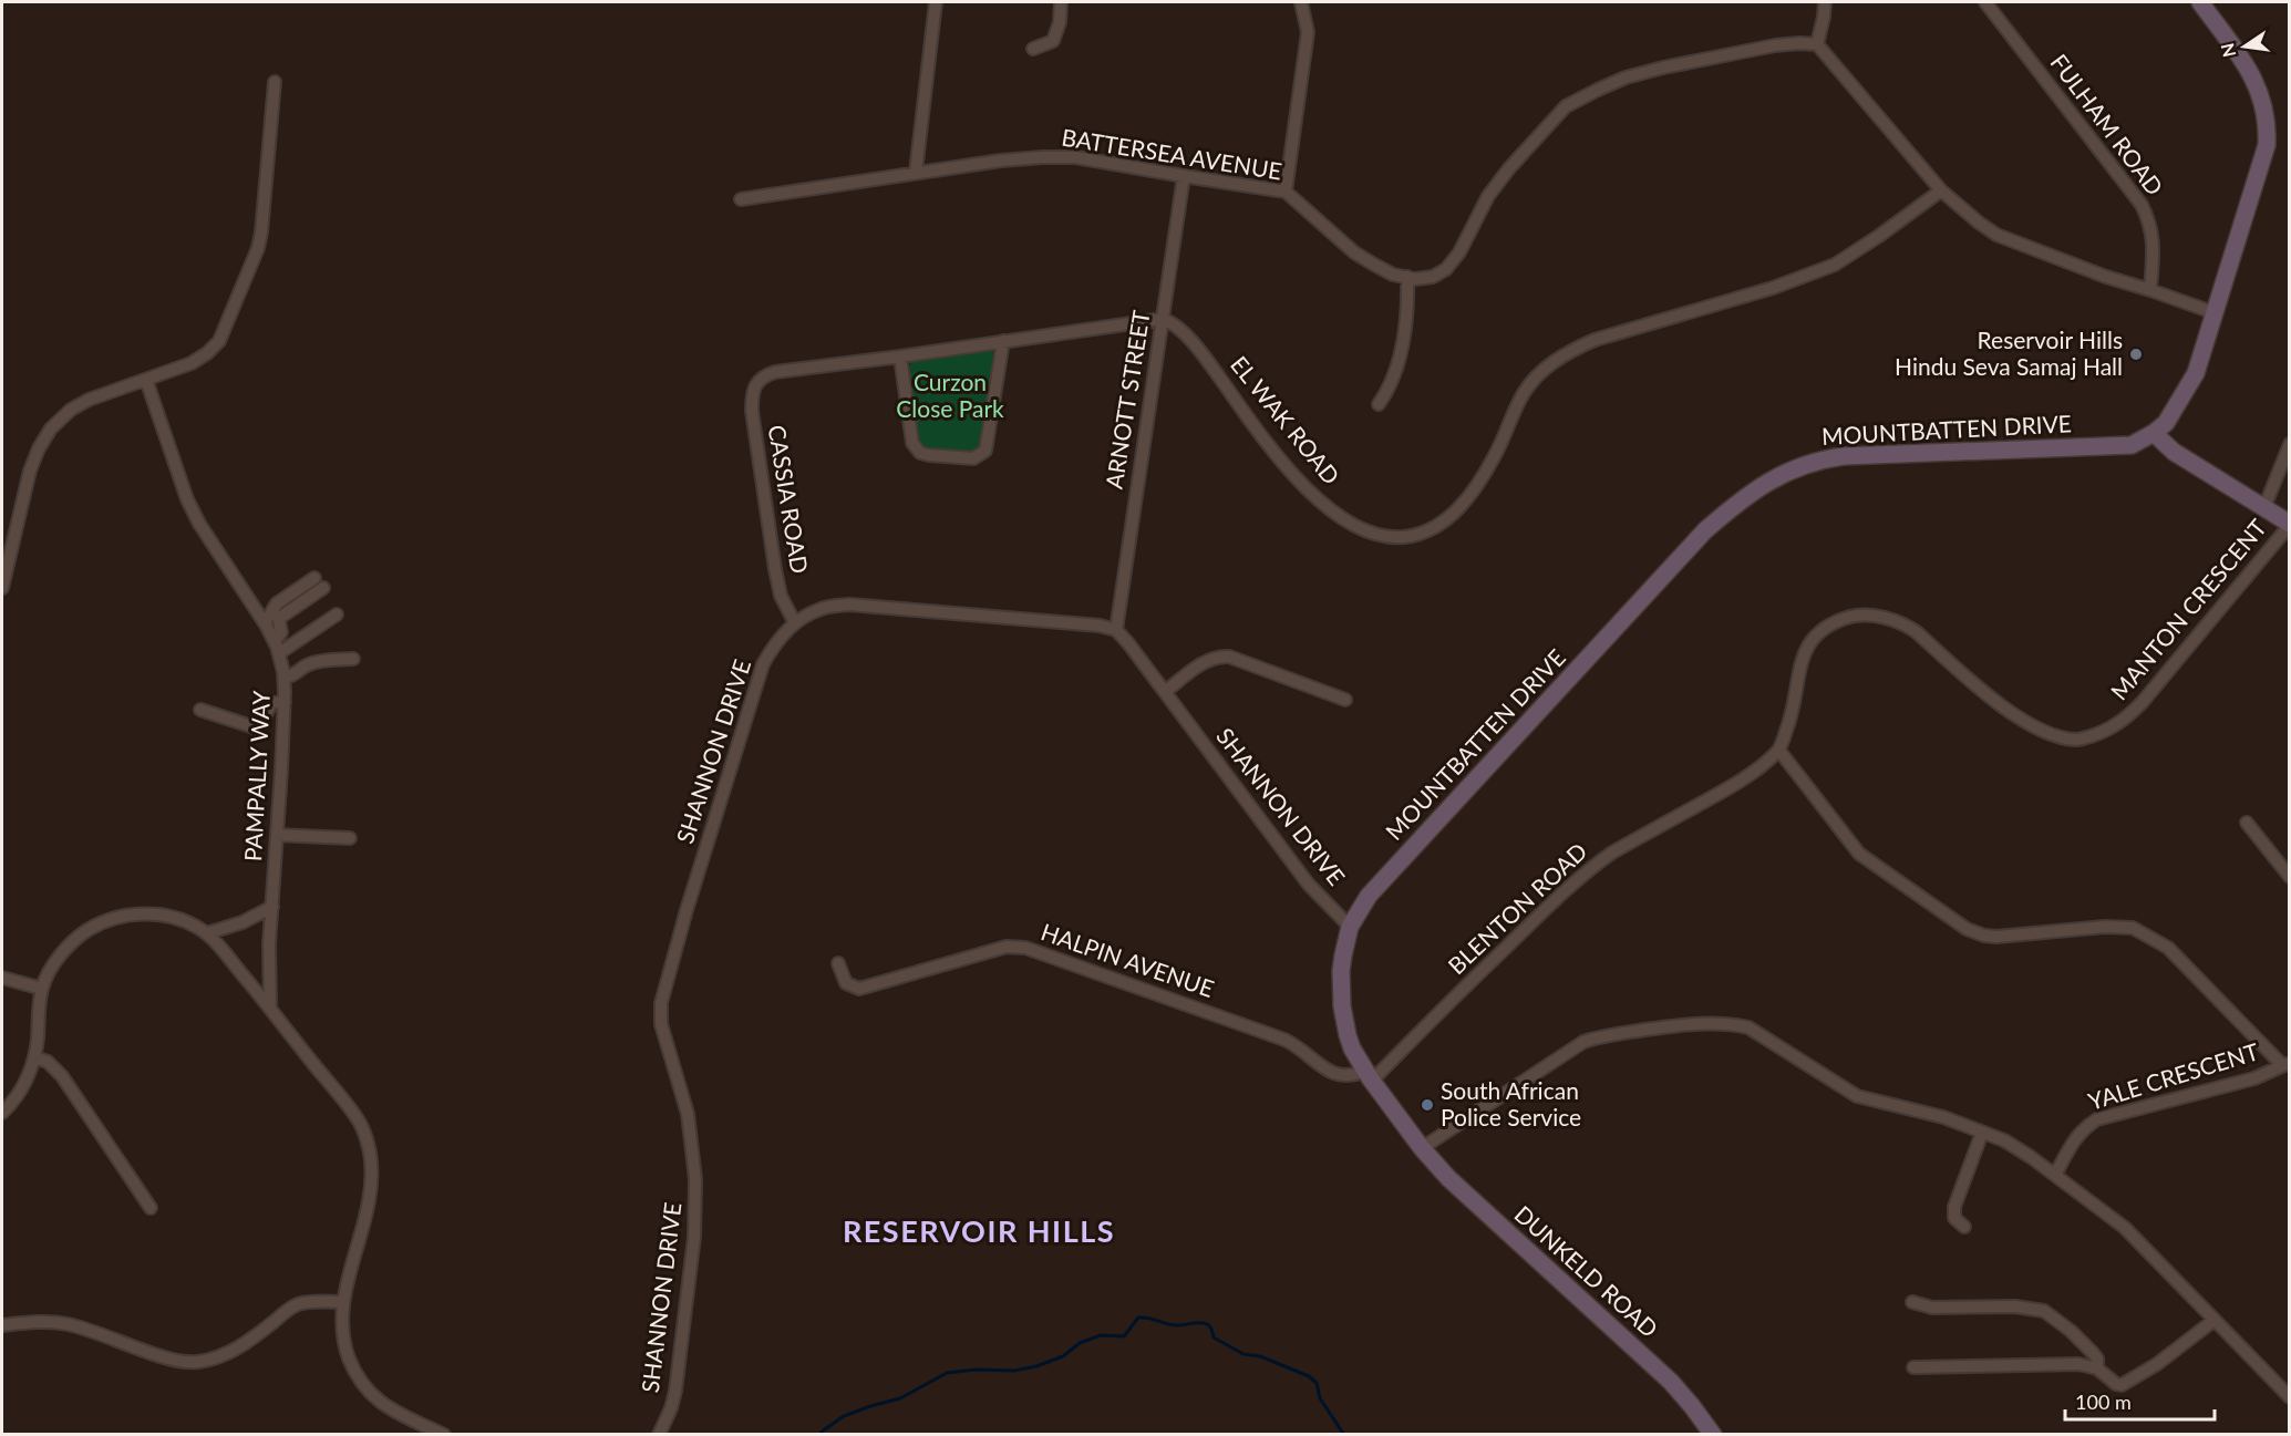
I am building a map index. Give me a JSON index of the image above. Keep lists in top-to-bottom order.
{
  "streets": {
    "main road": ["MOUNTBATTEN DRIVE", "DUNKELD ROAD"],
    "street": [
      "FULHAM ROAD",
      "BATTERSEA AVENUE",
      "ARNOTT STREET",
      "EL WAK ROAD",
      "CASSIA ROAD",
      "MANTON CRESCENT",
      "SHANNON DRIVE",
      "PAMPALLY WAY",
      "BLENTON ROAD",
      "HALPIN AVENUE",
      "YALE CRESCENT"
    ]
  },
  "crossings": [
    ["BATTERSEA AVENUE", "ARNOTT STREET"],
    ["ARNOTT STREET", "EL WAK ROAD"],
    ["ARNOTT STREET", "SHANNON DRIVE"],
    ["MOUNTBATTEN DRIVE", "SHANNON DRIVE"],
    ["MOUNTBATTEN DRIVE", "BLENTON ROAD"],
    ["MOUNTBATTEN DRIVE", "HALPIN AVENUE"],
    ["MOUNTBATTEN DRIVE", "DUNKELD ROAD"],
    ["CASSIA ROAD", "SHANNON DRIVE"],
    ["MANTON CRESCENT", "BLENTON ROAD"],
    ["BLENTON ROAD", "HALPIN AVENUE"]
  ],
  "districts": ["RESERVOIR HILLS"],
  "parks": ["Curzon Close Park"],
  "places": ["Reservoir Hills Hindu Seva Samaj Hall", "South African Police Service"],
  "scale_bar": "100 m",
  "north": "left"
}
